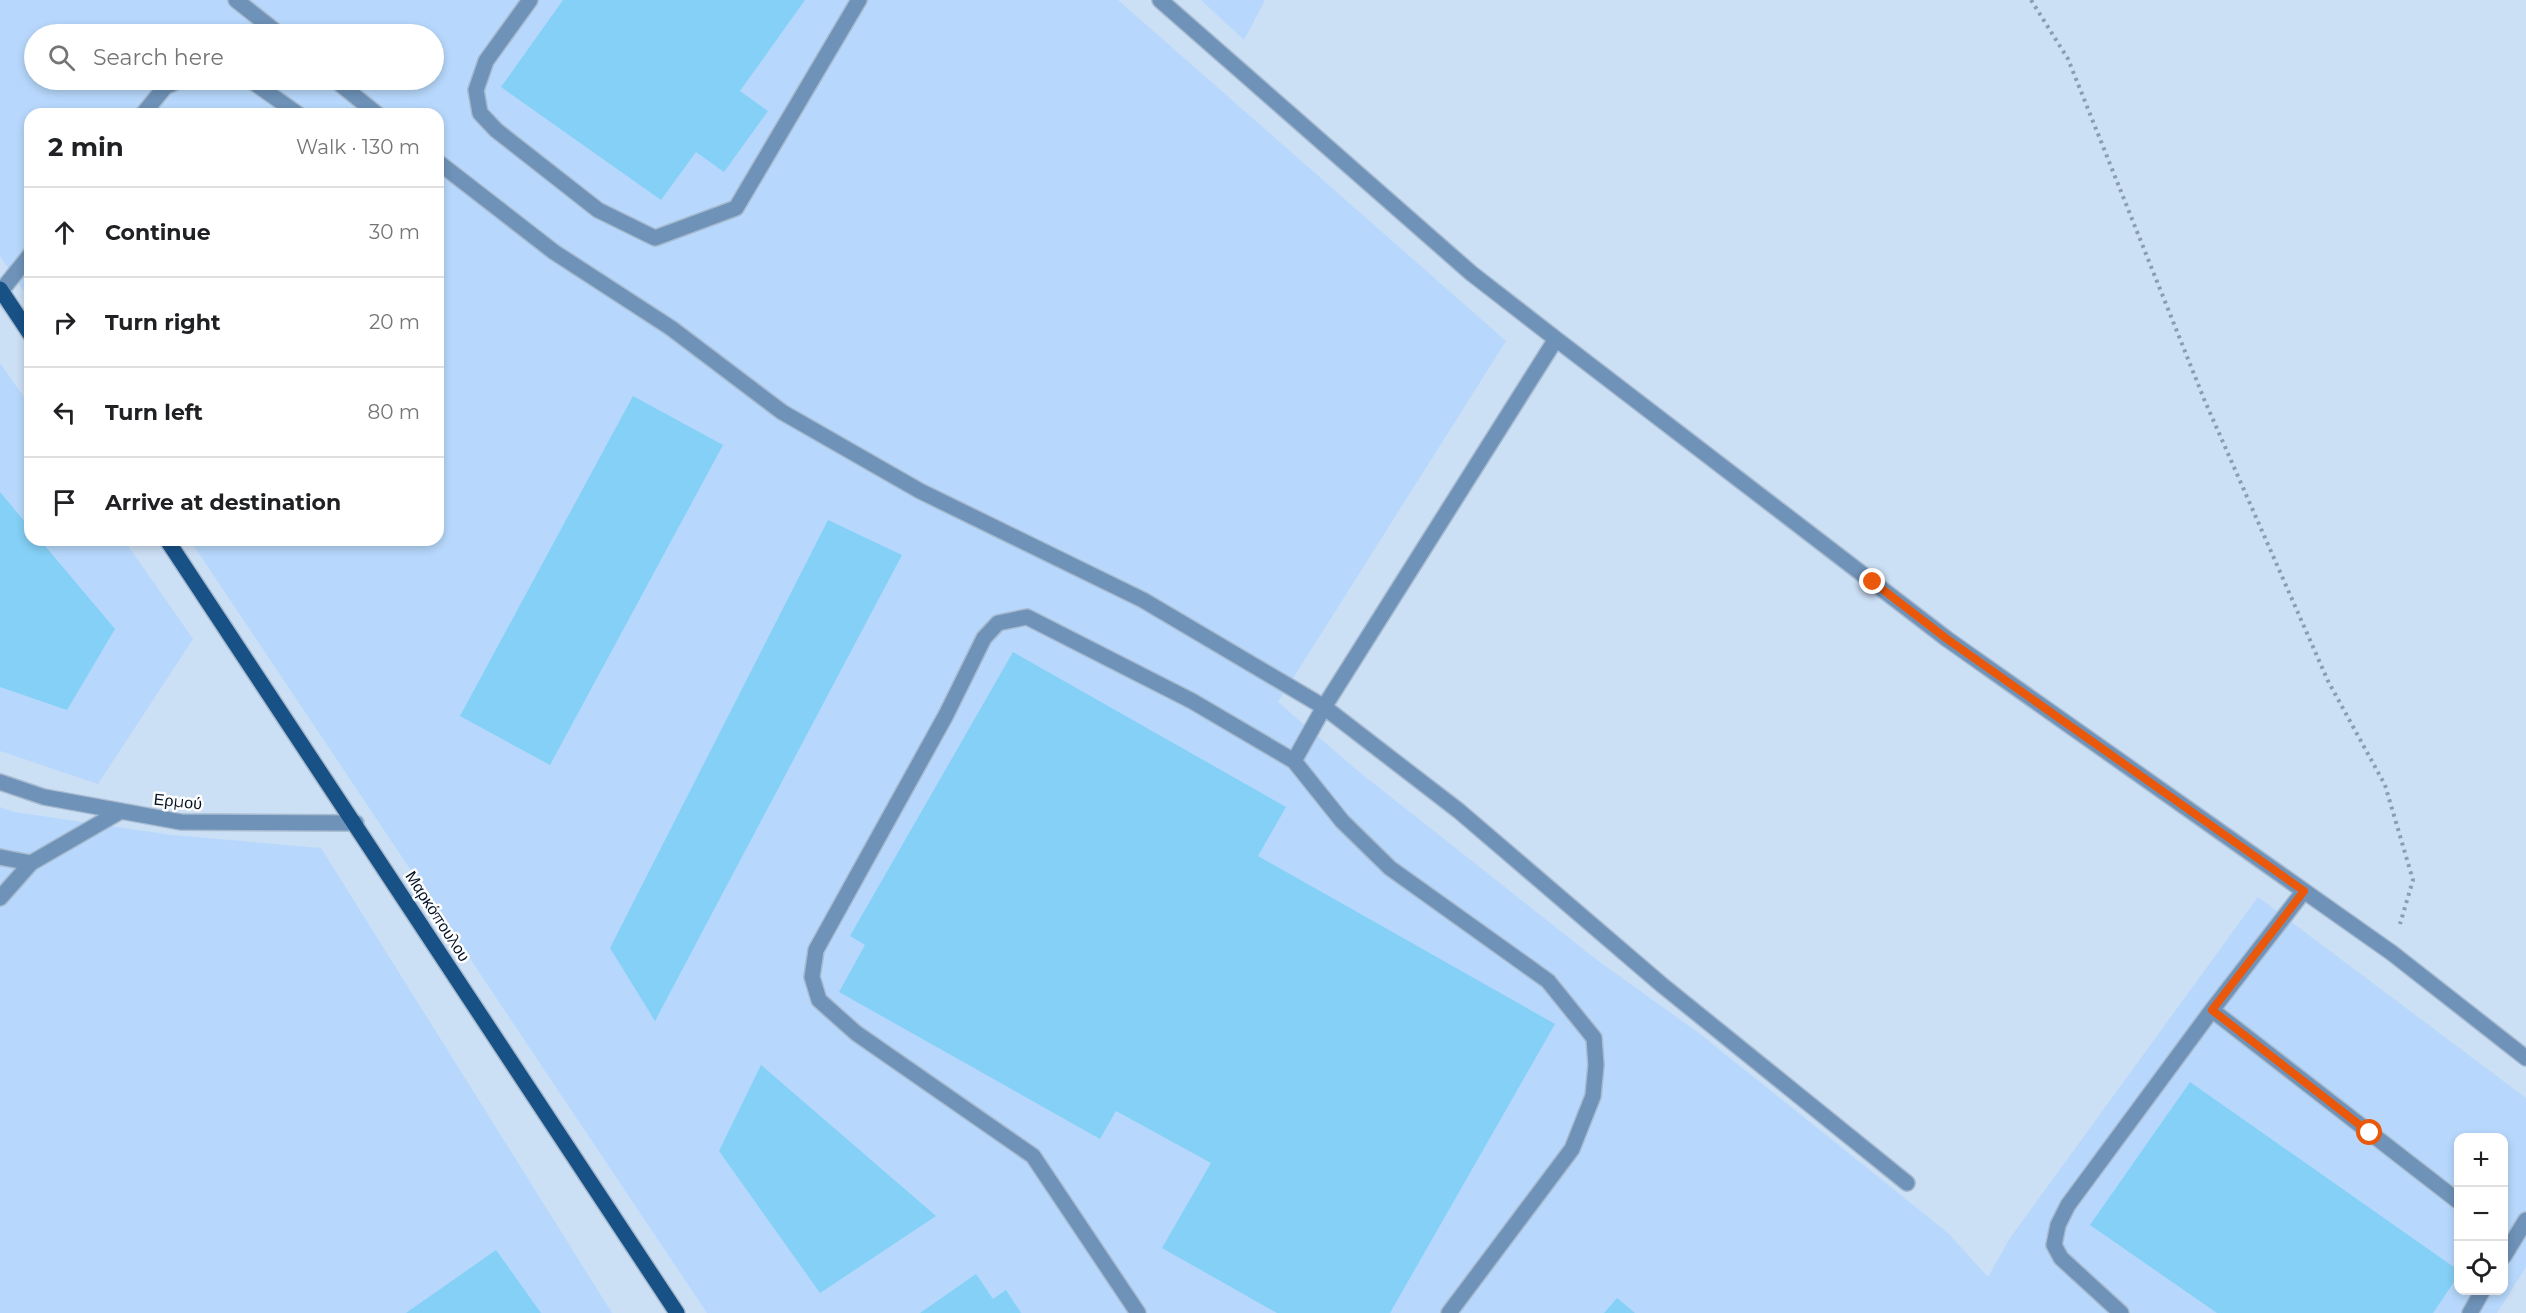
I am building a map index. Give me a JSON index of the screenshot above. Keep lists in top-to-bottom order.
{
  "streets": {
    "main road": ["Μαρκόπουλου"],
    "street": ["Ερμού"]
  },
  "crossings": [
    ["Ερμού", "Μαρκόπουλου"]
  ],
  "page": {
    "search": "Search here",
    "heading": ["2 min", "Walk · 130 m"],
    "list": [
      ["Continue", "30 m"],
      ["Turn right", "20 m"],
      ["Turn left", "80 m"],
      "Arrive at destination"
    ],
    "map_buttons": ["+", "−"]
  }
}
